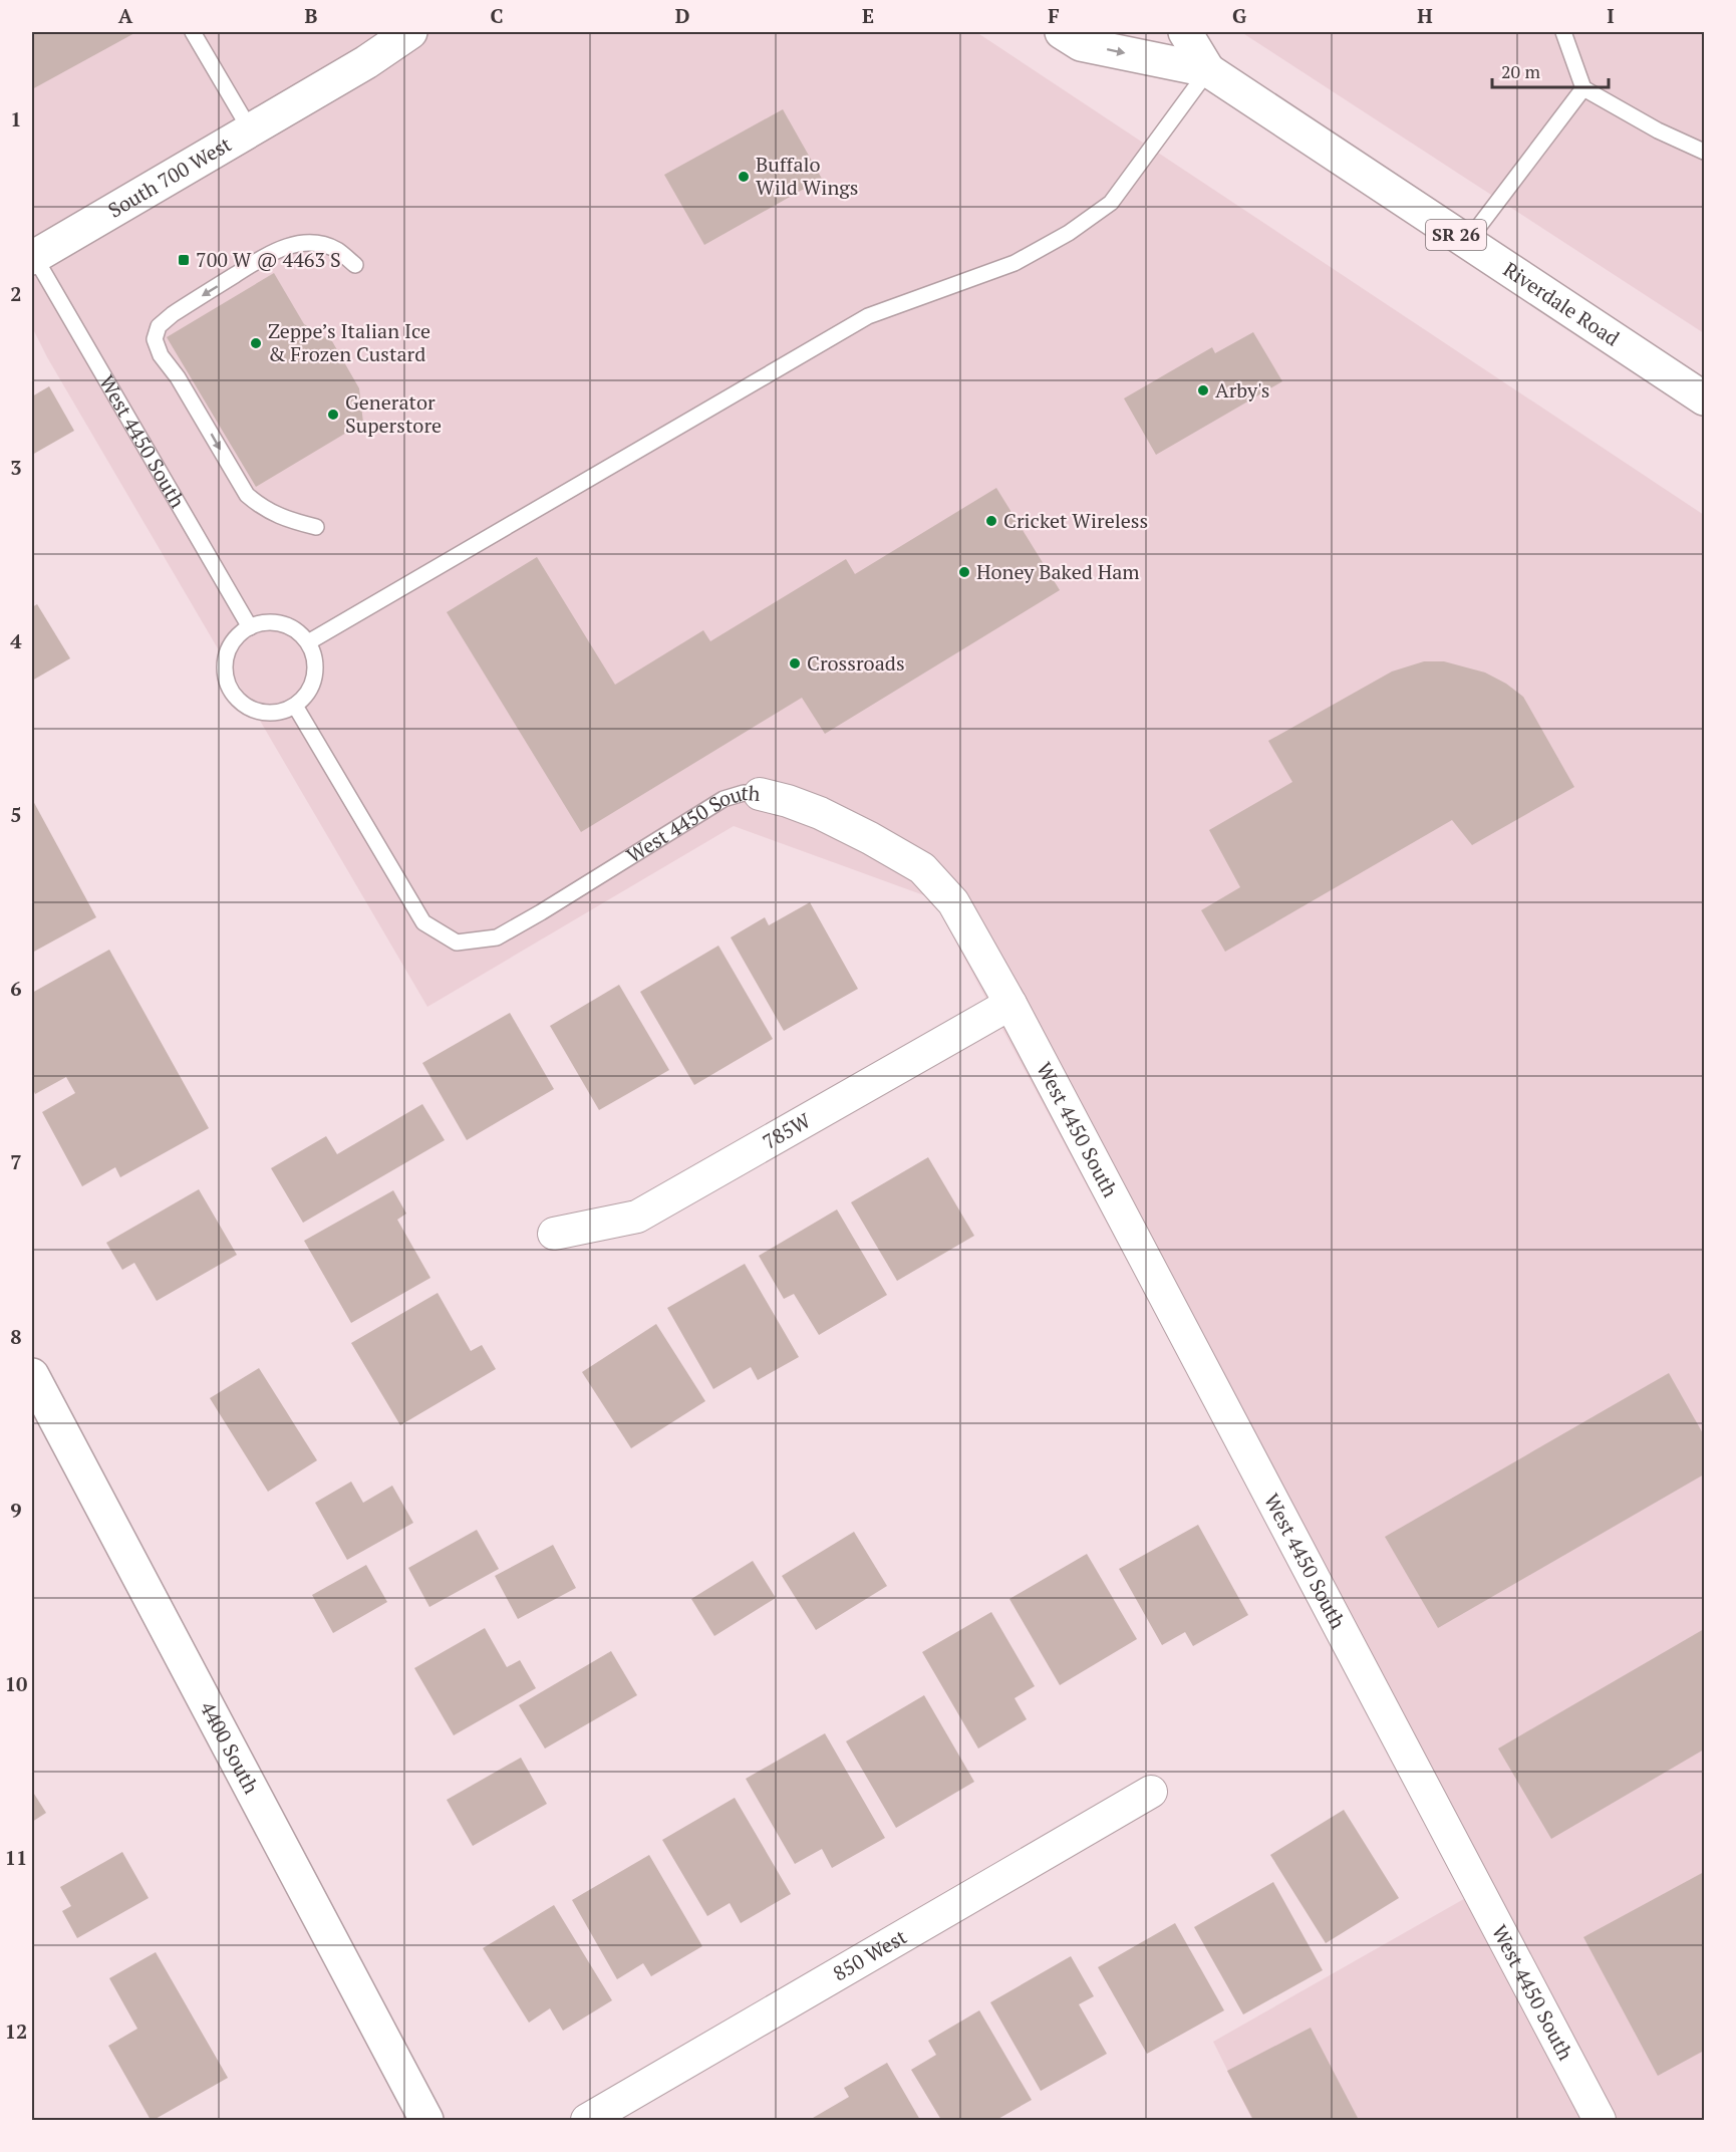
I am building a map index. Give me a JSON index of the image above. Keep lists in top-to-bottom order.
{
  "streets": {
    "street": [
      "South 700 West",
      "SR 26",
      "Riverdale Road",
      "West 4450 South",
      "785W",
      "4400 South",
      "850 West"
    ]
  },
  "crossings": [
    ["South 700 West", "West 4450 South"],
    ["West 4450 South", "785W"]
  ],
  "places": {
    "other": [
      "Buffalo Wild Wings",
      "Zeppe’s Italian Ice & Frozen Custard",
      "Arby's",
      "Generator Superstore",
      "Cricket Wireless",
      "Honey Baked Ham",
      "Crossroads"
    ],
    "transit": ["700 W @ 4463 S"]
  },
  "scale_bar": "20 m",
  "grid": {
    "columns": [
      "A",
      "B",
      "C",
      "D",
      "E",
      "F",
      "G",
      "H",
      "I"
    ],
    "rows": [
      "1",
      "2",
      "3",
      "4",
      "5",
      "6",
      "7",
      "8",
      "9",
      "10",
      "11",
      "12"
    ]
  }
}
